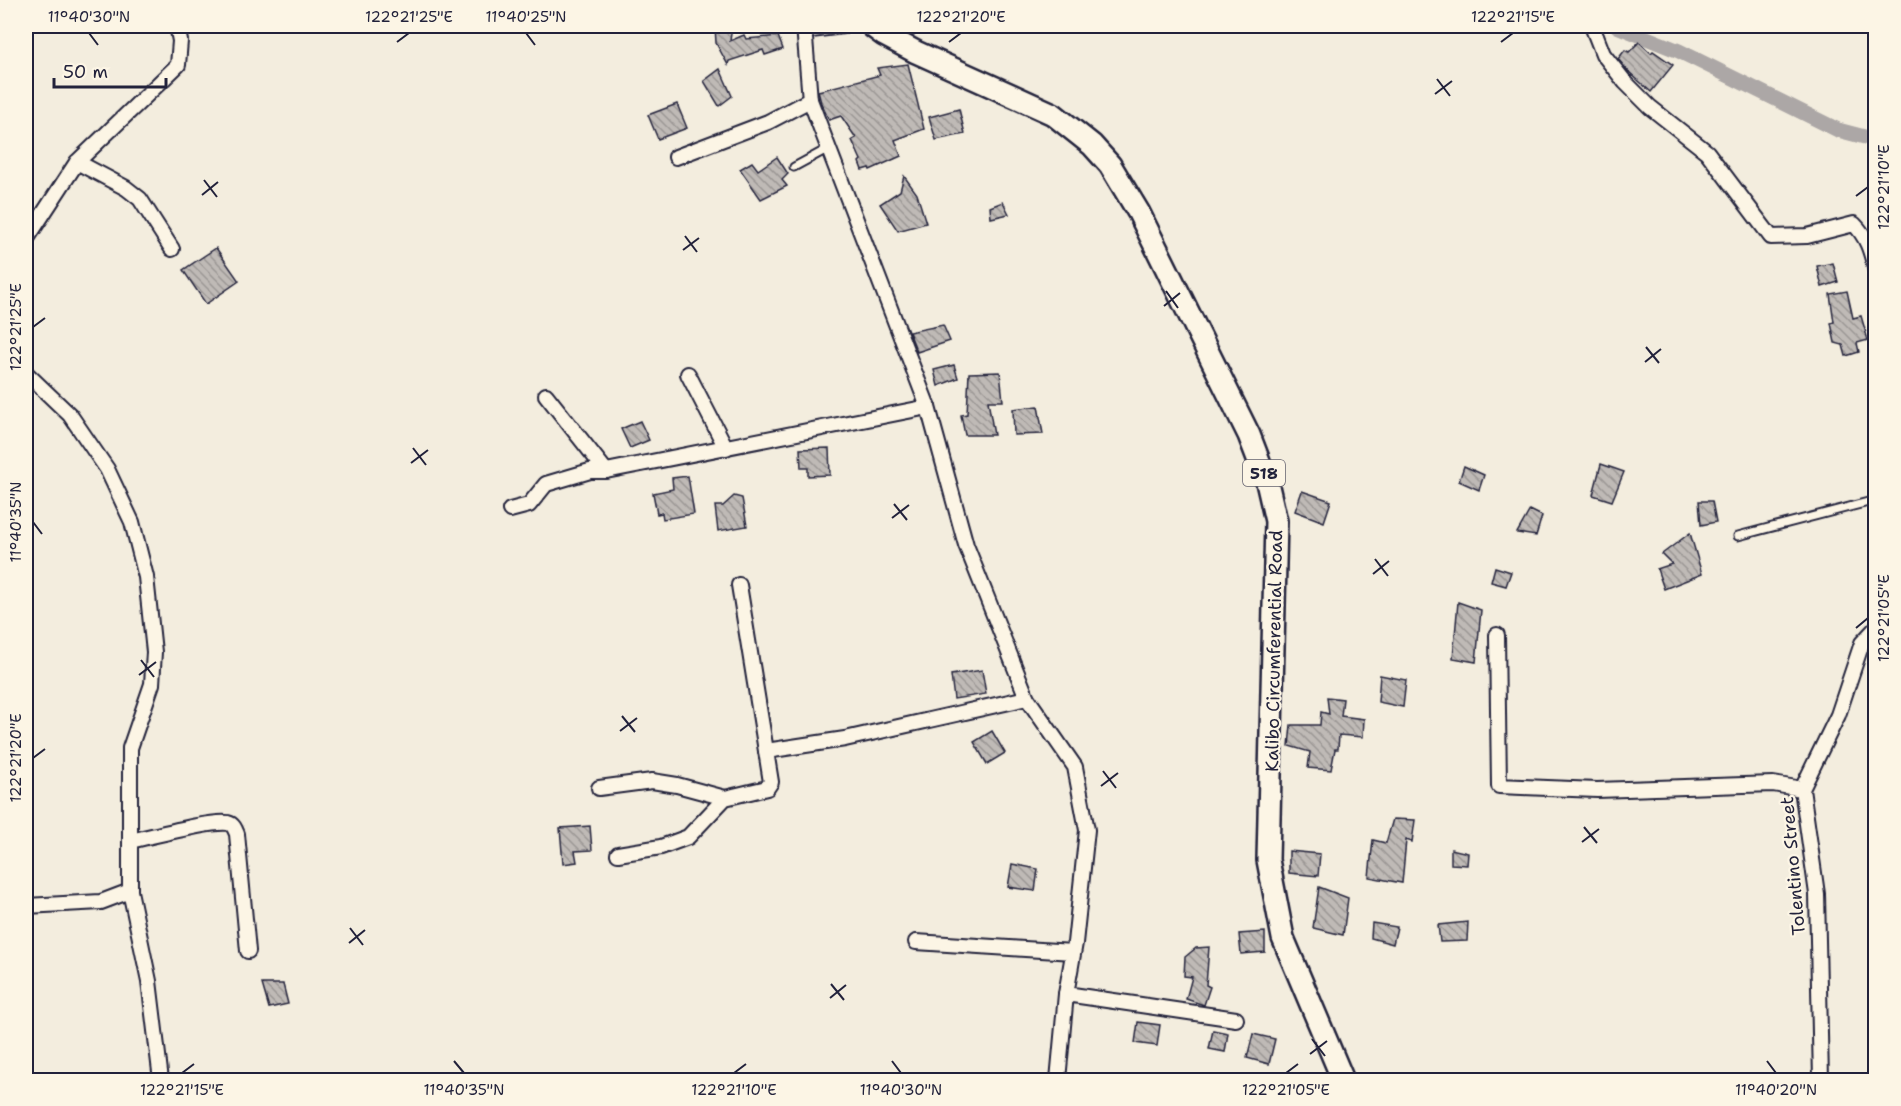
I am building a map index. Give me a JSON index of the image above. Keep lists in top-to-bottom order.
{
  "streets": {
    "main road": ["518", "Kalibo Circumferential Road"],
    "street": ["Tolentino Street"]
  },
  "scale_bar": "50 m",
  "coordinates": [
    "11°40'30\"N",
    "122°21'25\"E",
    "11°40'25\"N",
    "122°21'20\"E",
    "122°21'15\"E",
    "122°21'10\"E",
    "11°40'35\"N",
    "122°21'05\"E",
    "11°40'20\"N"
  ]
}
